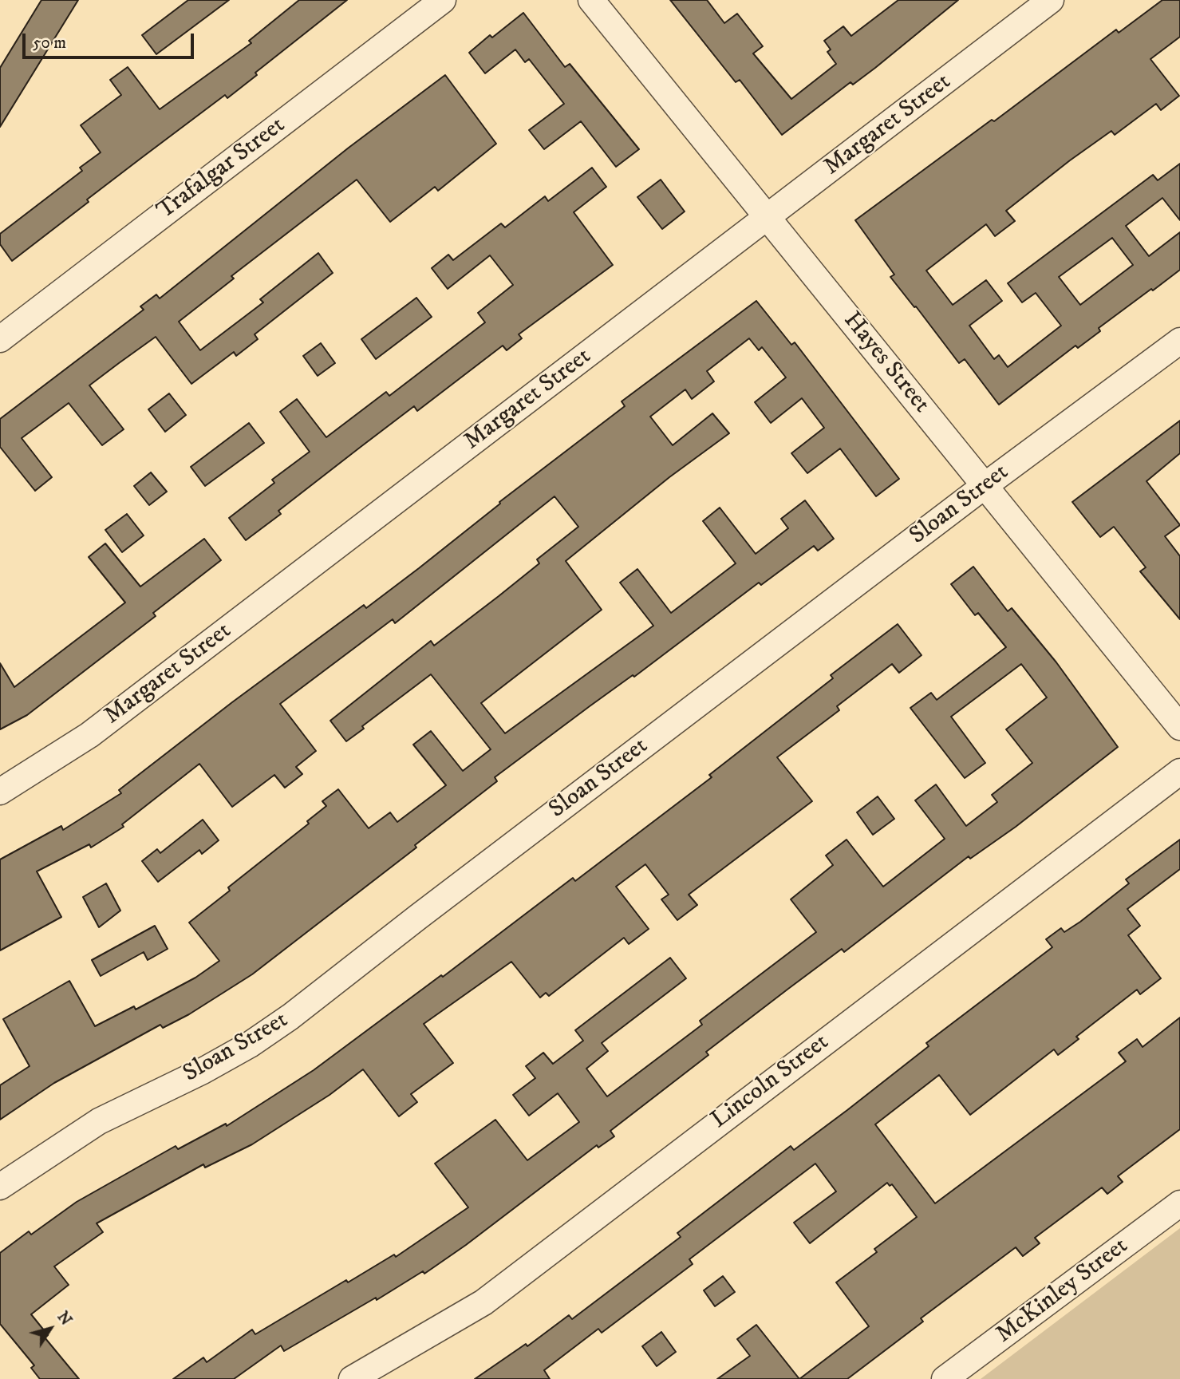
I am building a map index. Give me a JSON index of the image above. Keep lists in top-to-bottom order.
{
  "streets": {
    "street": [
      "Margaret Street",
      "Trafalgar Street",
      "Hayes Street",
      "Sloan Street",
      "Lincoln Street",
      "McKinley Street"
    ]
  },
  "crossings": [
    ["Margaret Street", "Hayes Street"],
    ["Hayes Street", "Sloan Street"]
  ],
  "scale_bar": "50 m",
  "north": "top right"
}
